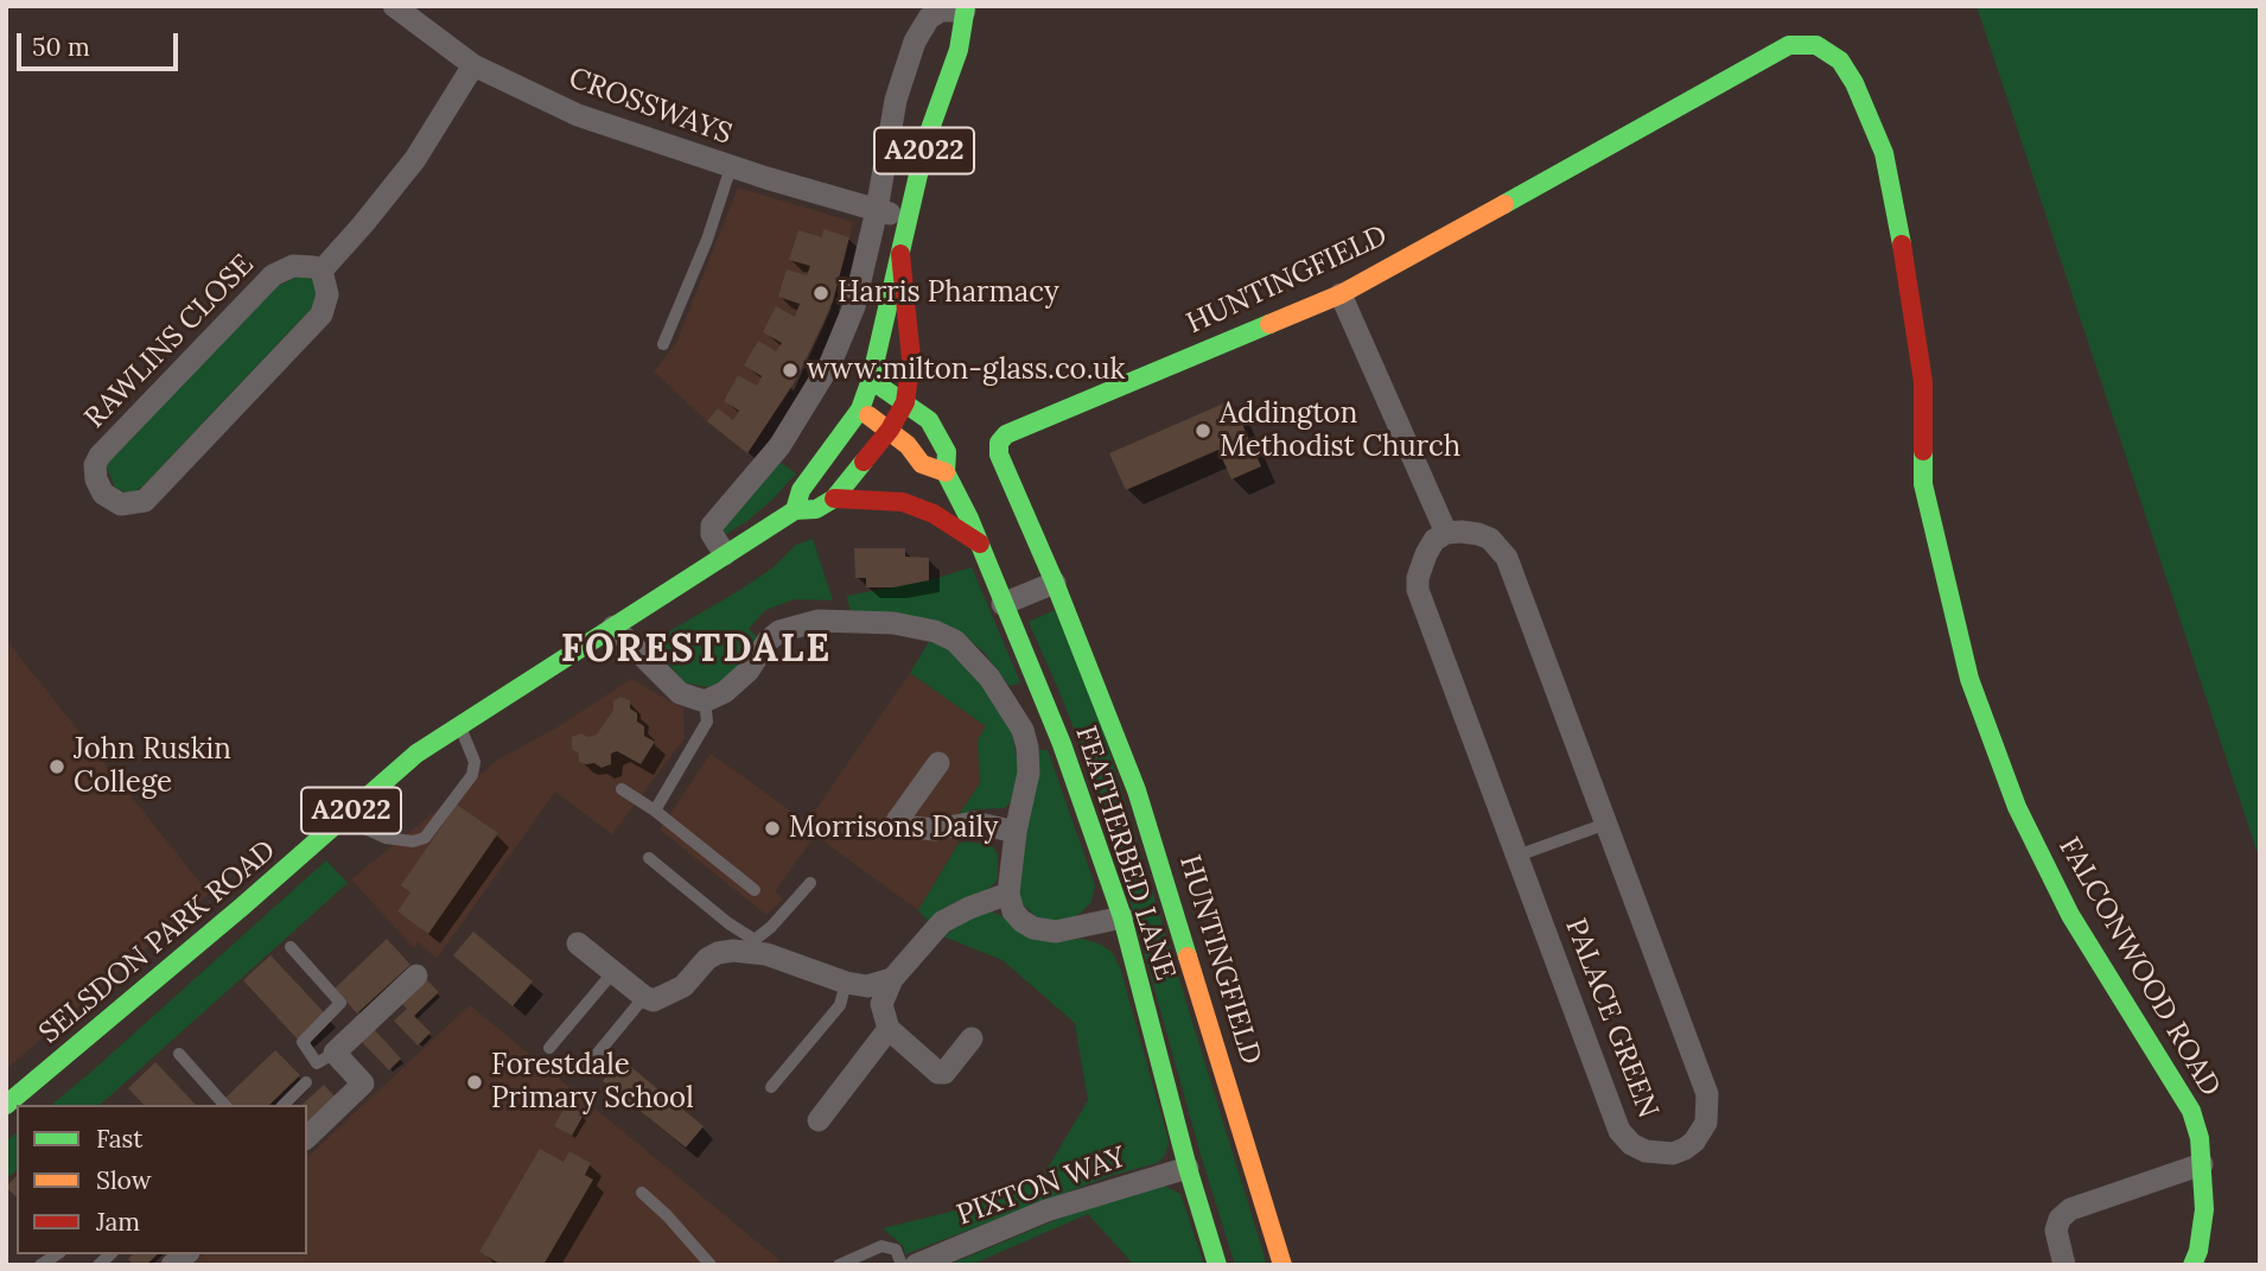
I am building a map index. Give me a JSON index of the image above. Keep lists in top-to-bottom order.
{
  "streets": {
    "street": [
      "CROSSWAYS",
      "A2022",
      "HUNTINGFIELD",
      "RAWLINS CLOSE",
      "FEATHERBED LANE",
      "SELSDON PARK ROAD",
      "FALCONWOOD ROAD",
      "PALACE GREEN",
      "PIXTON WAY"
    ]
  },
  "crossings": [
    ["CROSSWAYS", "A2022"],
    ["A2022", "FEATHERBED LANE"],
    ["A2022", "SELSDON PARK ROAD"],
    ["HUNTINGFIELD", "FALCONWOOD ROAD"],
    ["FEATHERBED LANE", "PIXTON WAY"]
  ],
  "districts": ["FORESTDALE"],
  "places": [
    "Harris Pharmacy",
    "www.milton-glass.co.uk",
    "Addington Methodist Church",
    "John Ruskin College",
    "Morrisons Daily",
    "Forestdale Primary School"
  ],
  "legend": ["Fast", "Slow", "Jam"],
  "scale_bar": "50 m"
}
